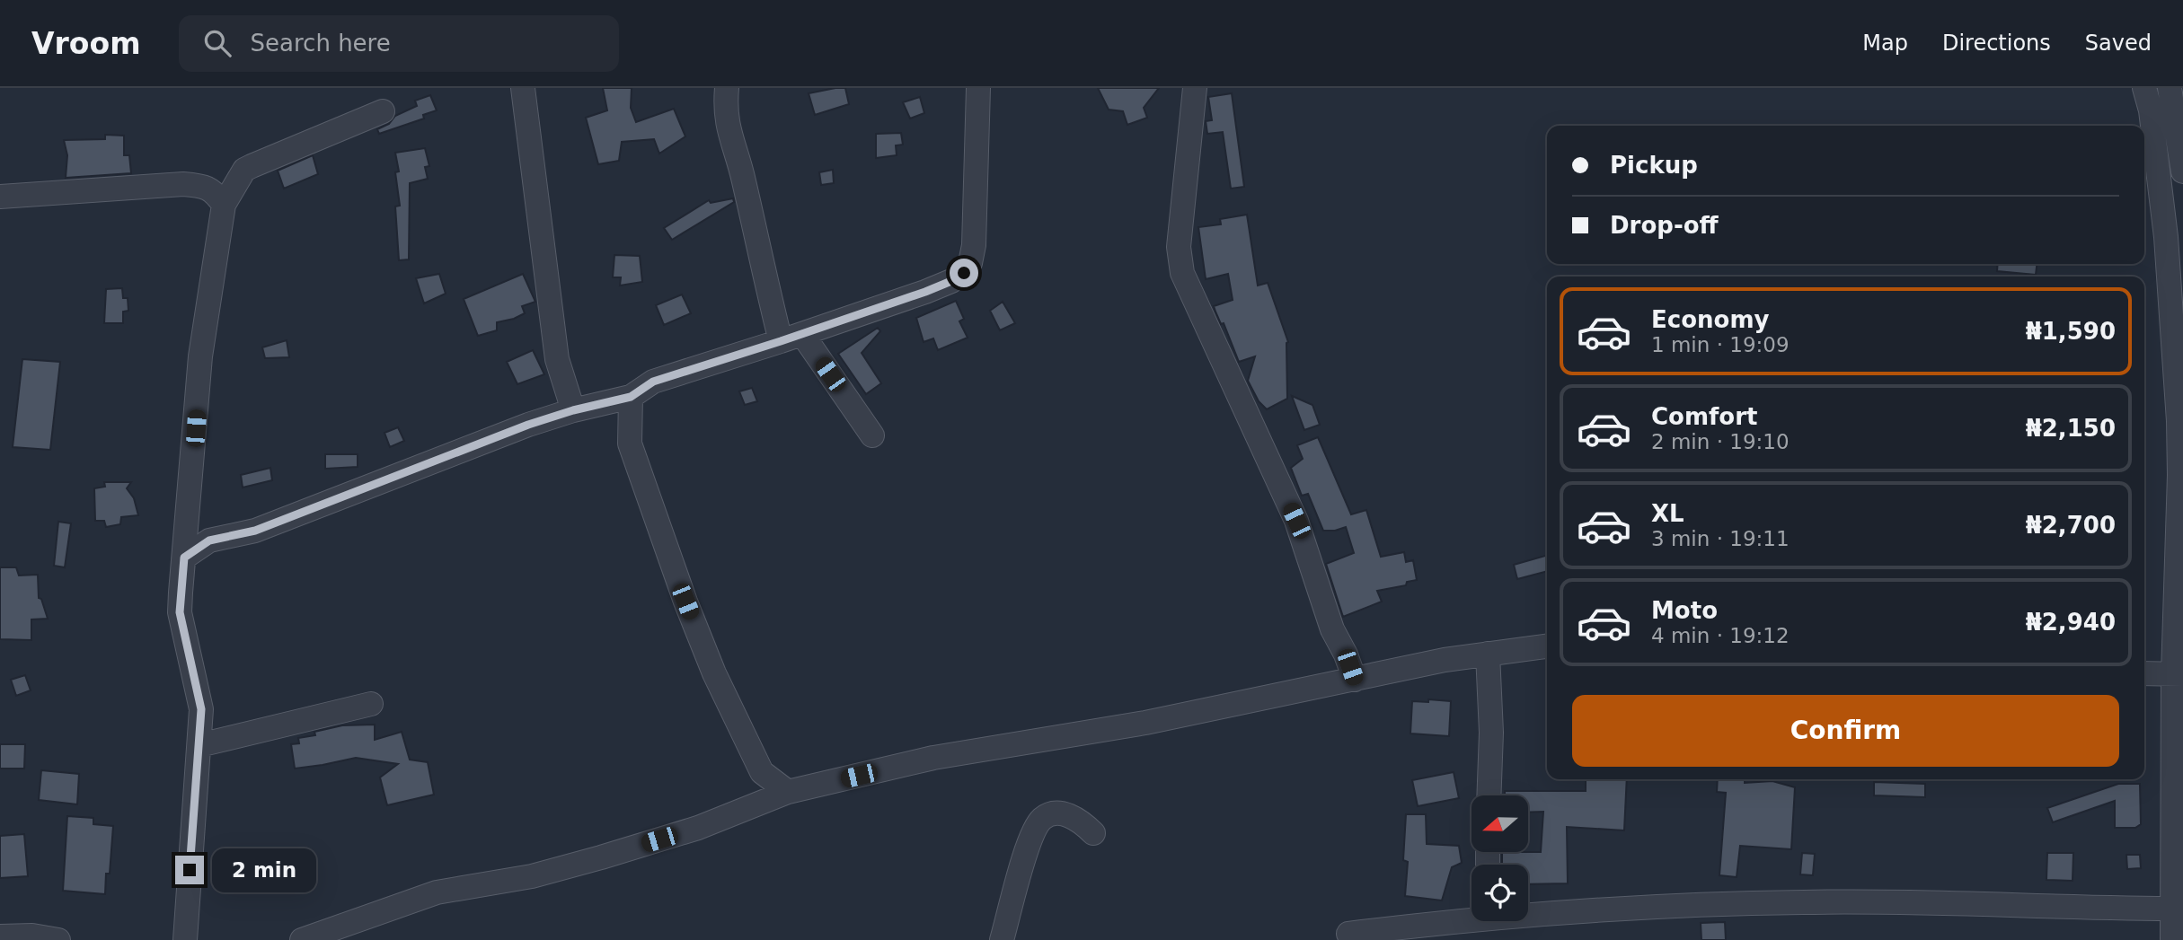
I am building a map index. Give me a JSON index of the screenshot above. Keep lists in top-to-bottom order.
{
  "north": "left",
  "page": {
    "header": "Vroom",
    "search": "Search here",
    "nav": ["Map", "Directions", "Saved"],
    "banner": ["Pickup", "Drop-off"],
    "list": [
      {
        "name": "Economy",
        "note": "1 min · 19:09",
        "value": "₦1,590"
      },
      {
        "name": "Comfort",
        "note": "2 min · 19:10",
        "value": "₦2,150"
      },
      {
        "name": "XL",
        "note": "3 min · 19:11",
        "value": "₦2,700"
      },
      {
        "name": "Moto",
        "note": "4 min · 19:12",
        "value": "₦2,940"
      }
    ],
    "buttons": "Confirm",
    "bubble": "2 min"
  }
}
